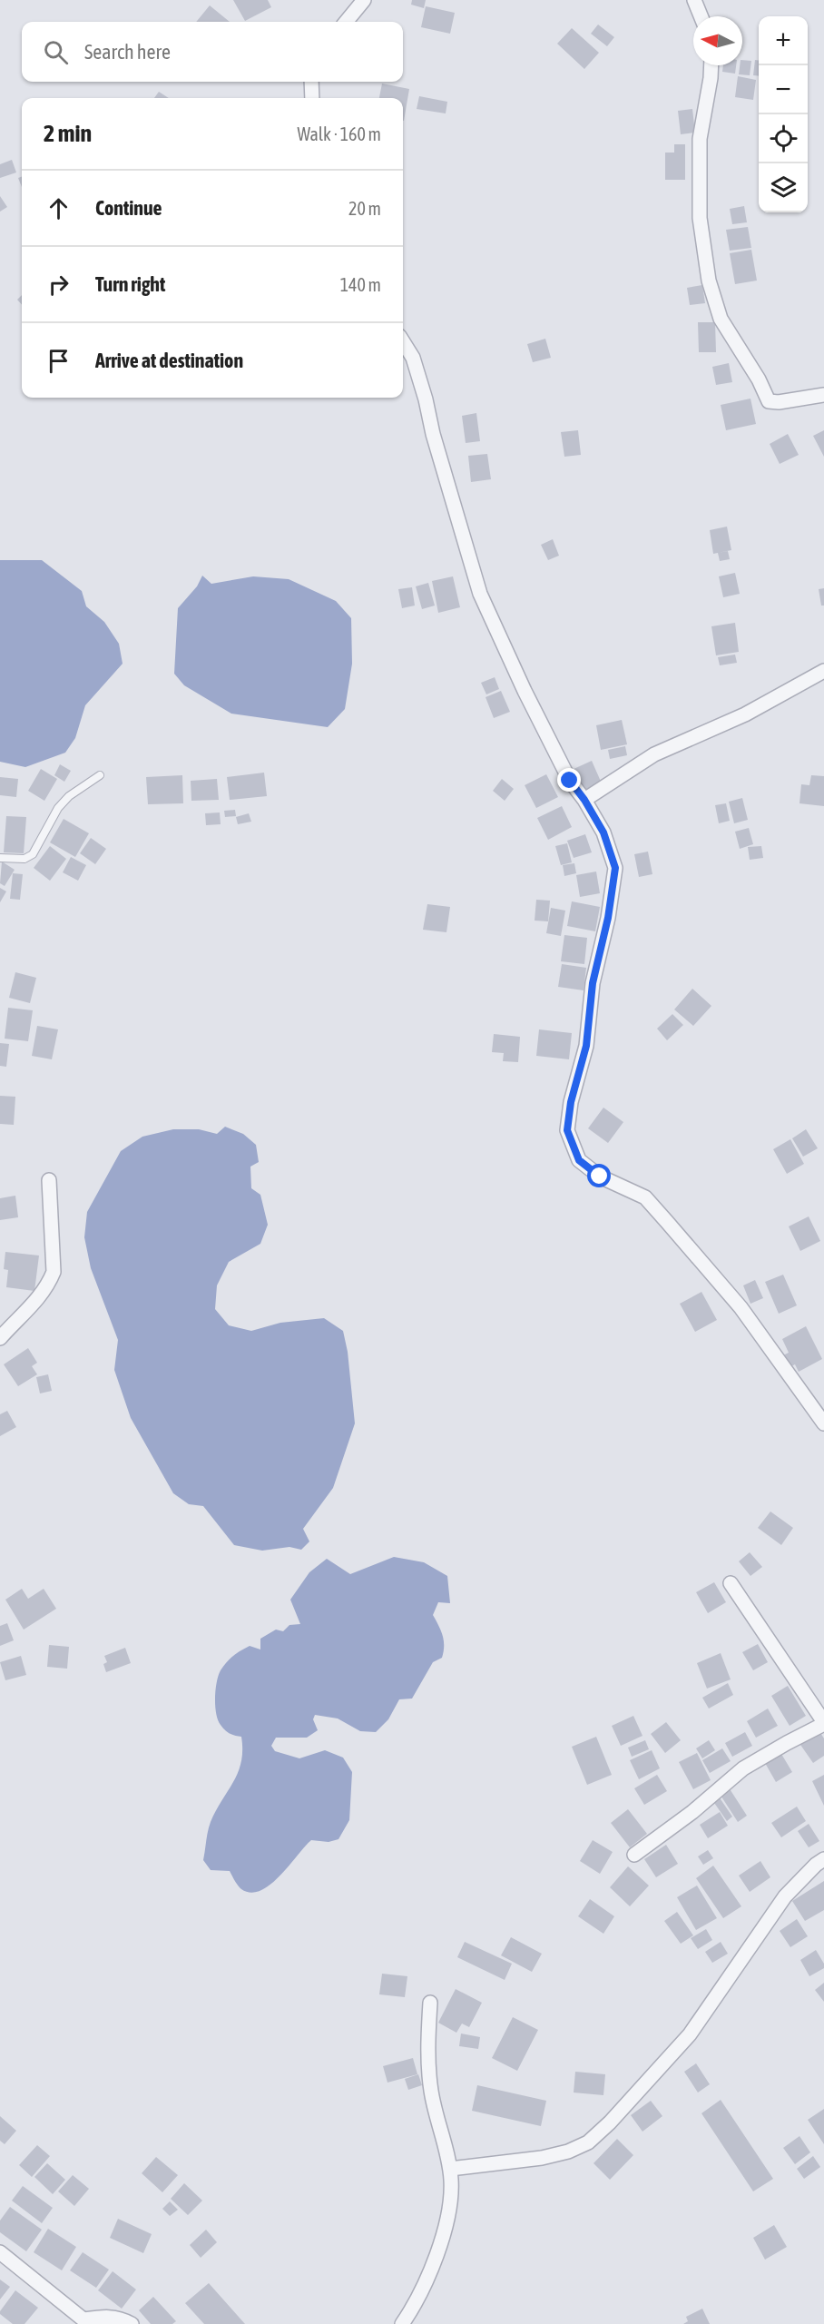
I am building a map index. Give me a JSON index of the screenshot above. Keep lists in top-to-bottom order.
{
  "north": "left",
  "page": {
    "map_buttons": ["+", "−"],
    "search": "Search here",
    "heading": ["2 min", "Walk · 160 m"],
    "list": [
      ["Continue", "20 m"],
      ["Turn right", "140 m"],
      "Arrive at destination"
    ]
  }
}
